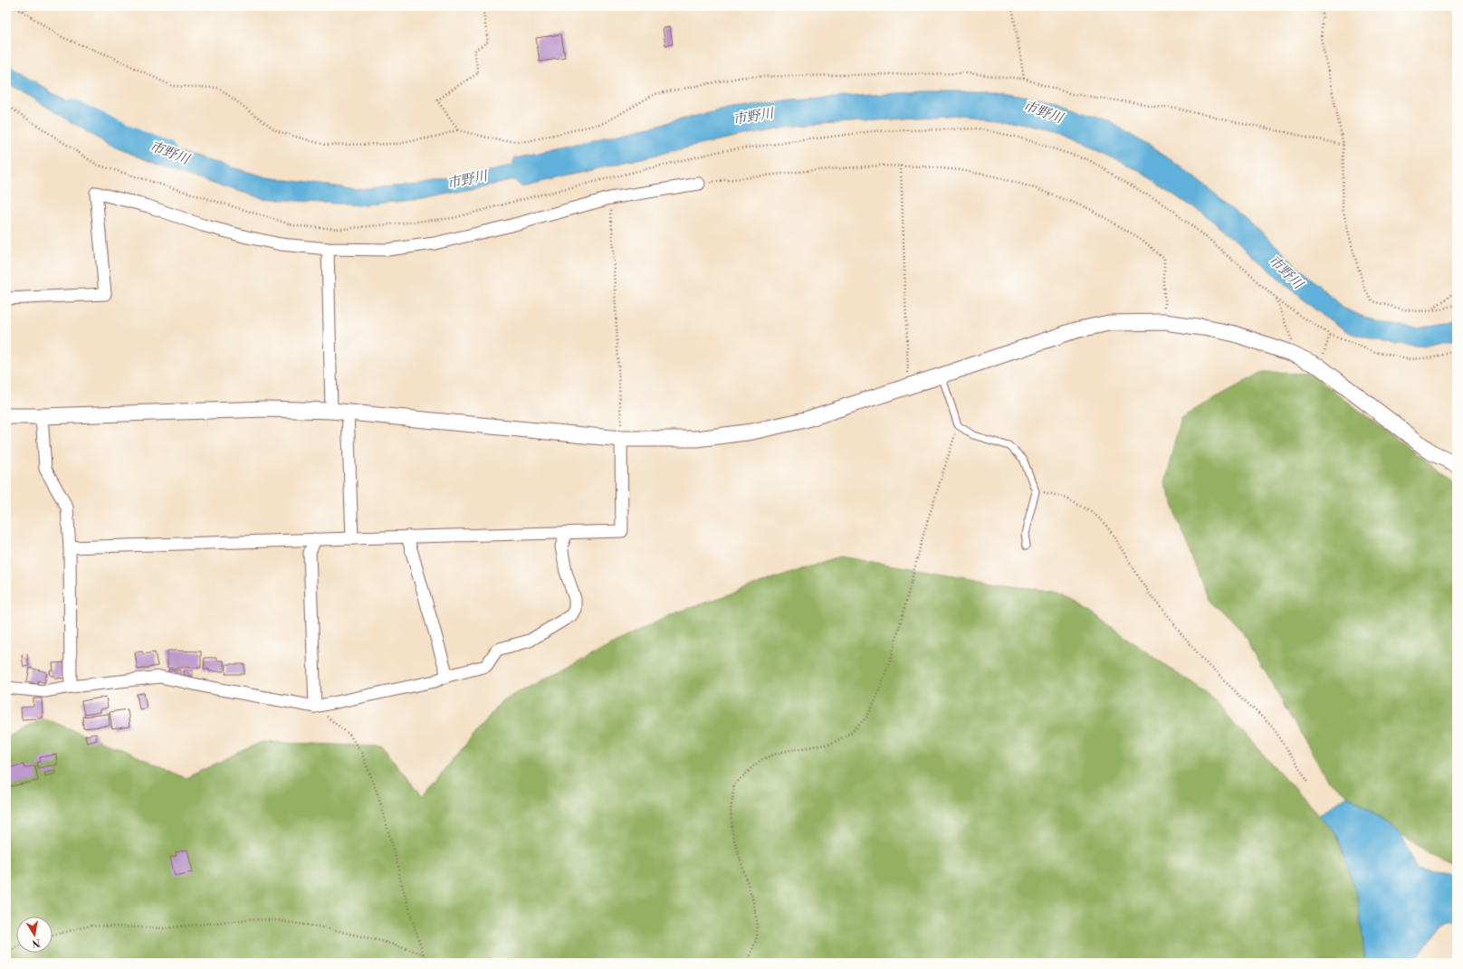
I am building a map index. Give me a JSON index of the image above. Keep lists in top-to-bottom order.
{
  "water": ["市野川"],
  "north": "bottom"
}
